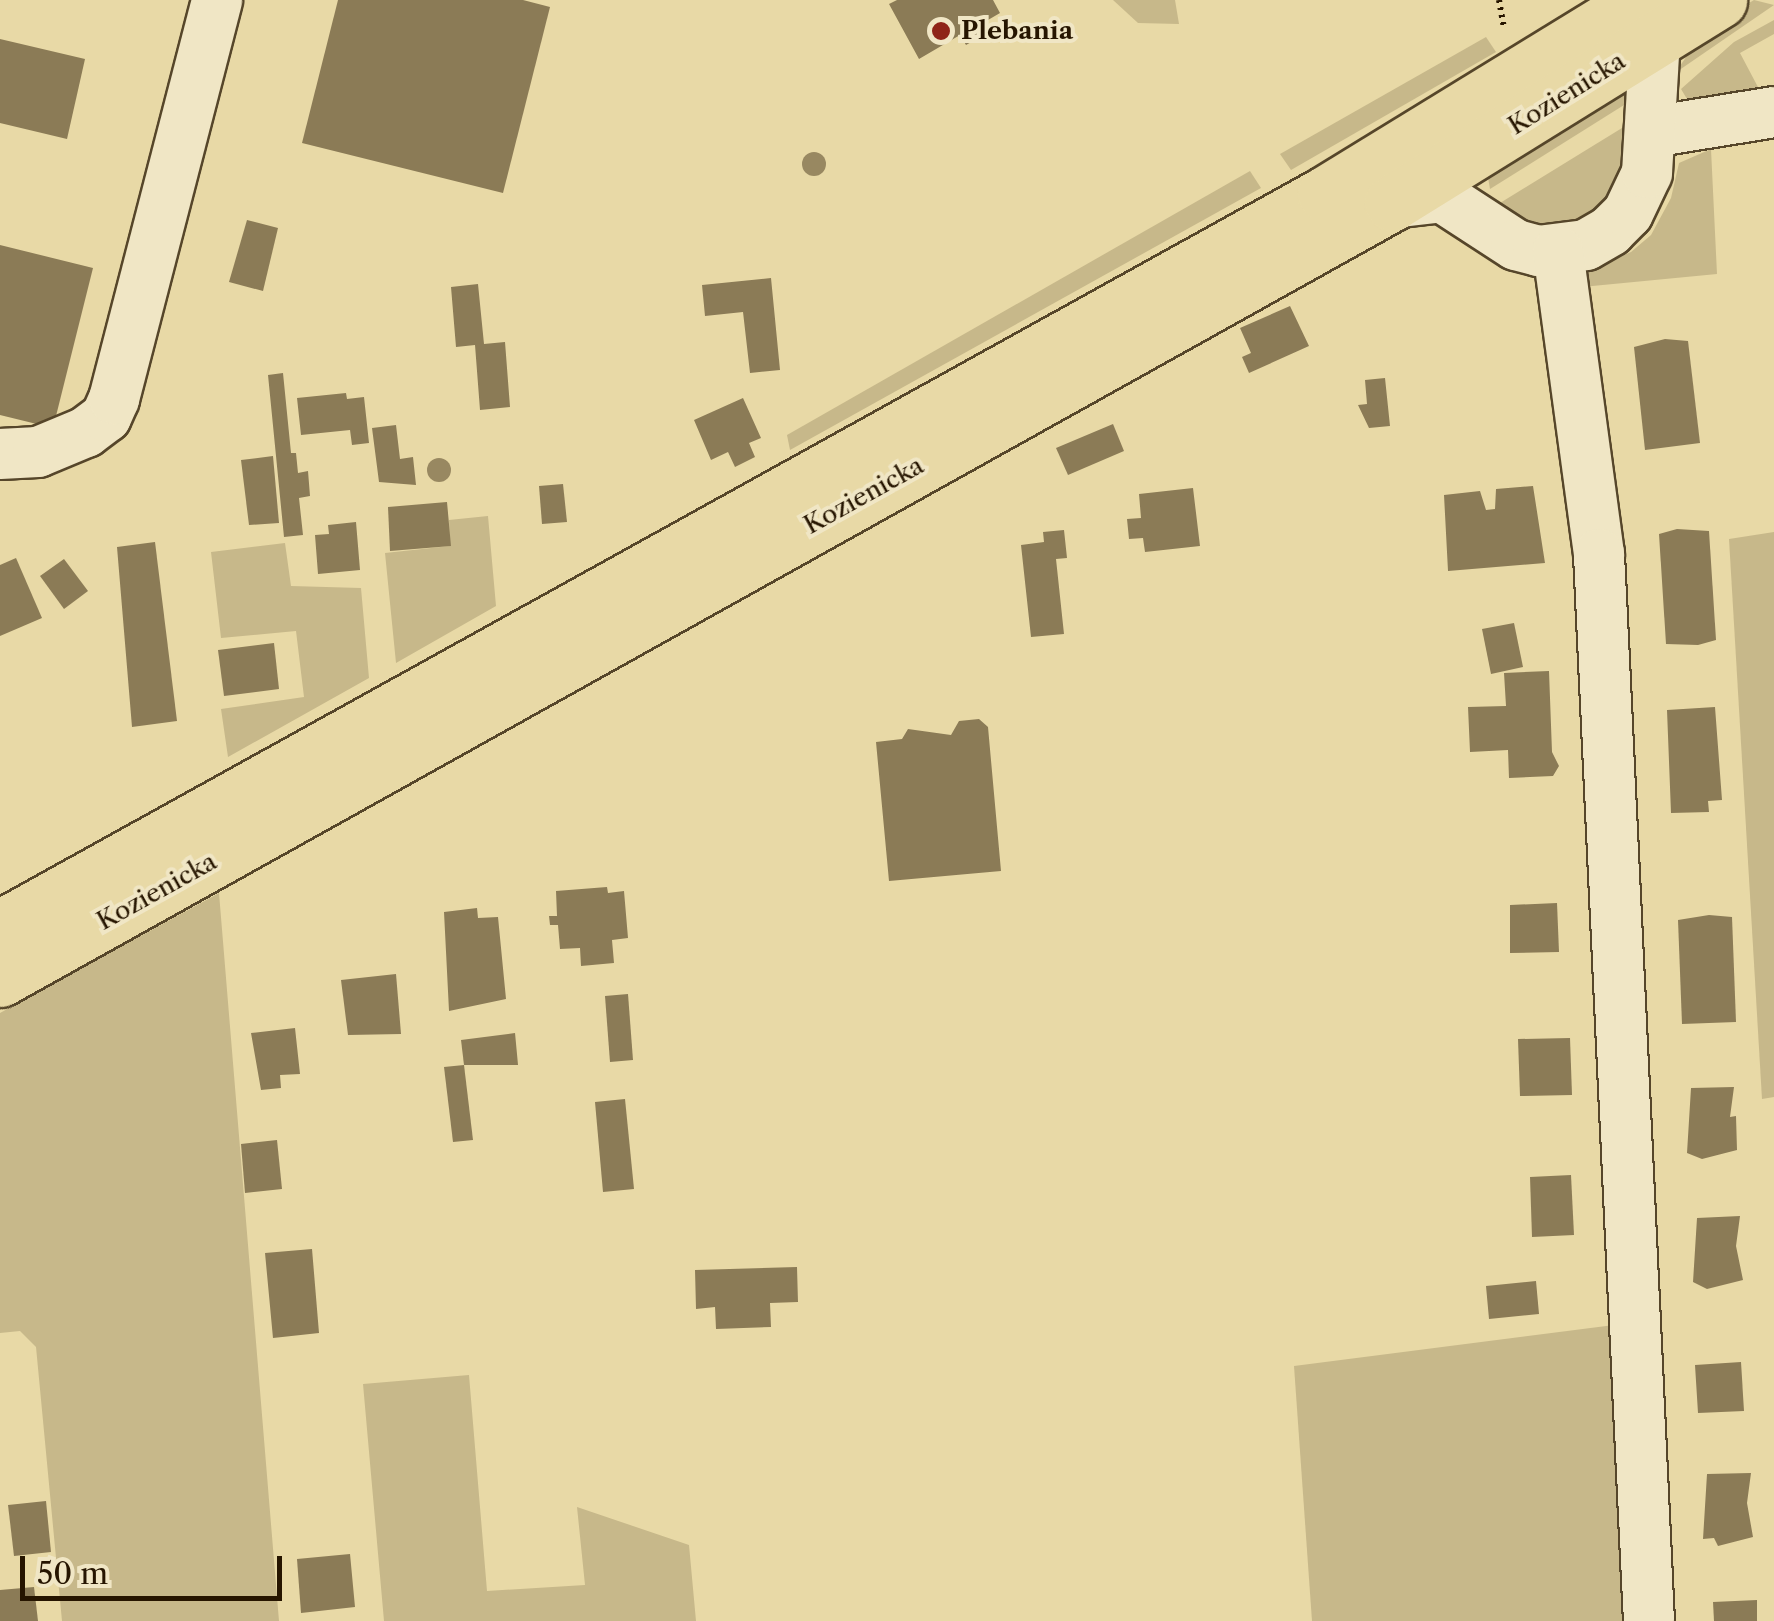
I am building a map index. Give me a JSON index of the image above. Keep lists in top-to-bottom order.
{
  "streets": {
    "main road": ["Kozienicka"]
  },
  "places": ["Plebania"],
  "scale_bar": "50 m"
}
